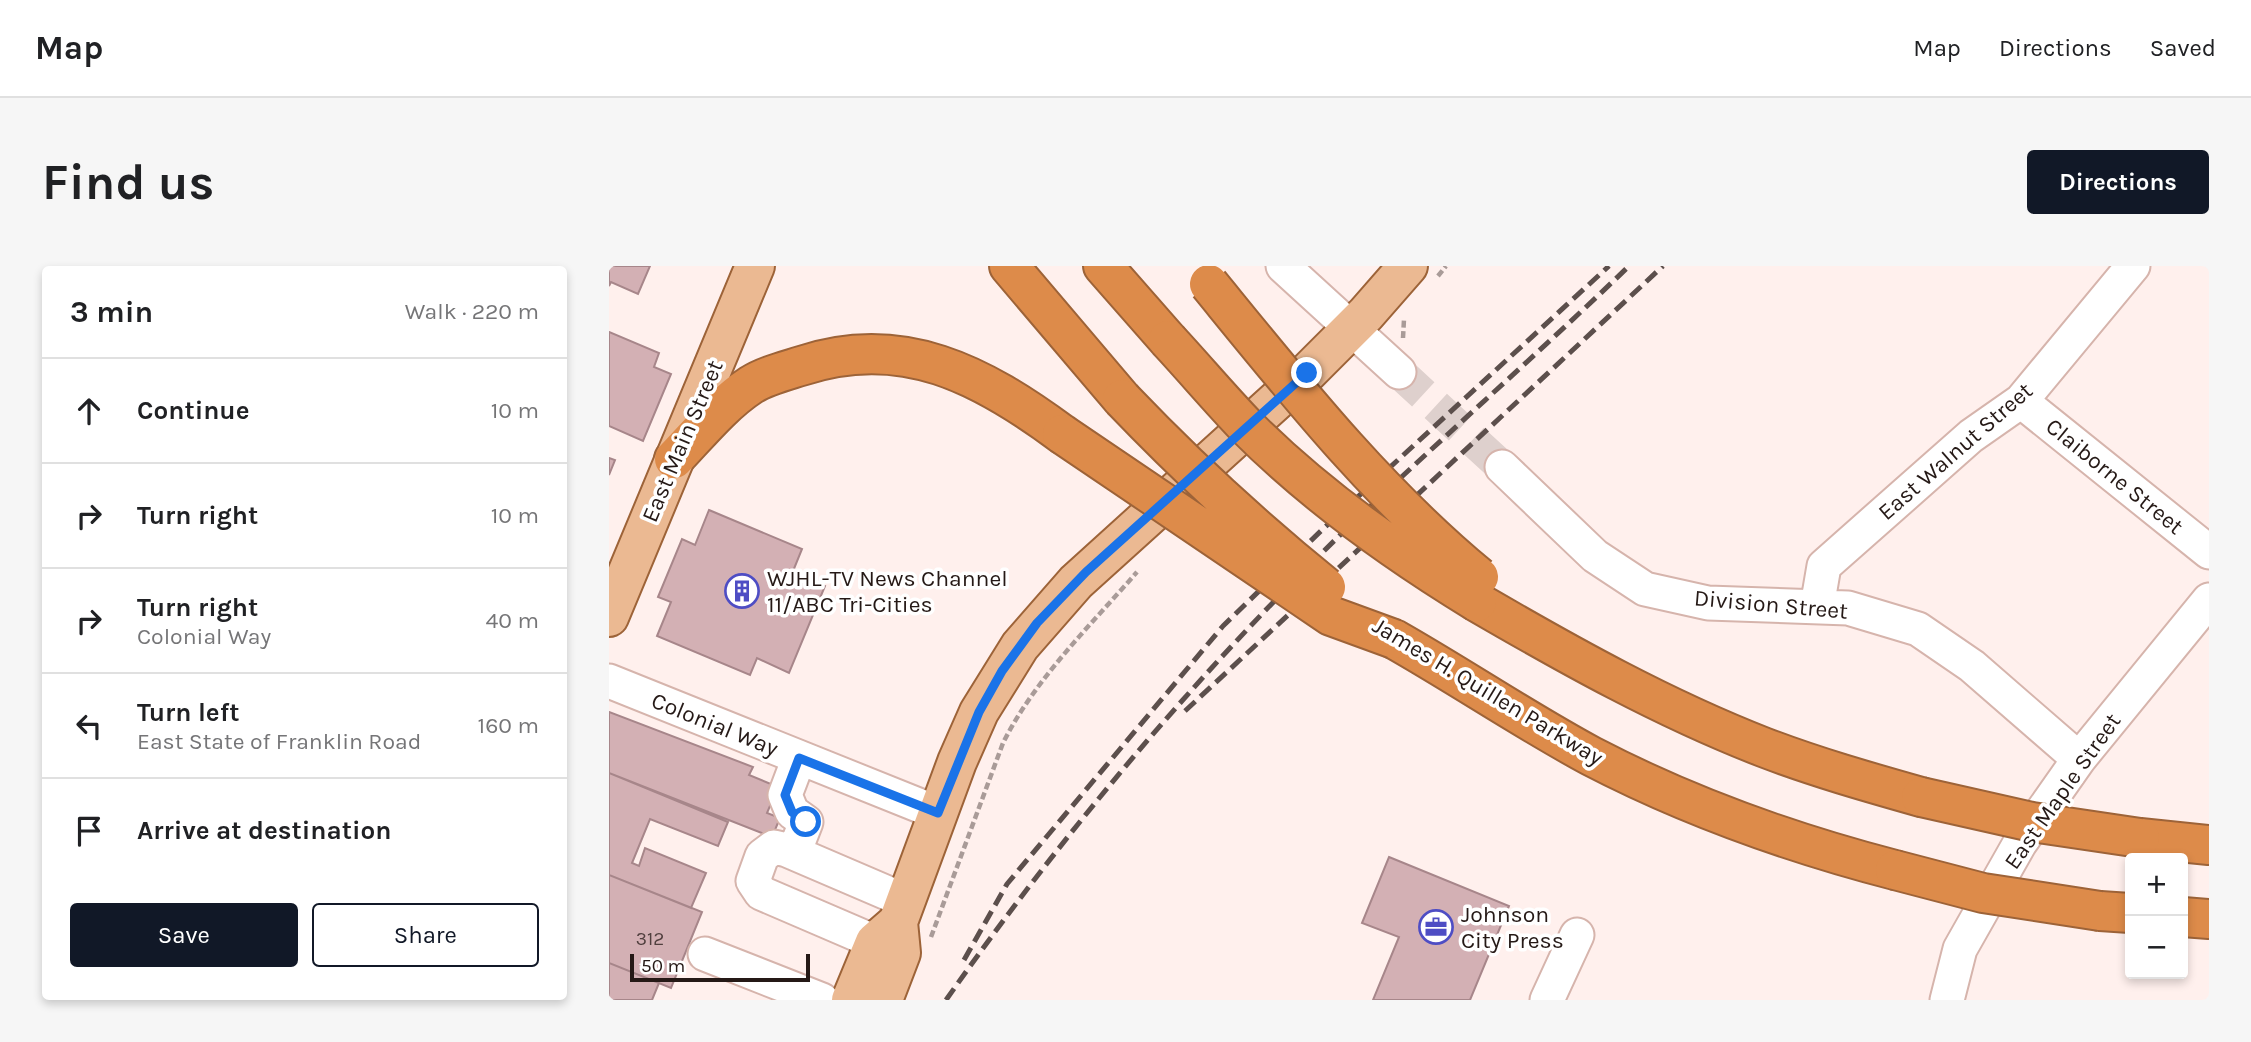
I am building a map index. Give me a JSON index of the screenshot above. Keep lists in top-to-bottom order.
{
  "streets": {
    "highway": ["James H. Quillen Parkway"],
    "main road": ["East Main Street"],
    "street": [
      "East Walnut Street",
      "Claiborne Street",
      "Division Street",
      "Colonial Way",
      "East Maple Street"
    ]
  },
  "crossings": [
    ["East Walnut Street", "Claiborne Street"],
    ["East Walnut Street", "Division Street"],
    ["Division Street", "East Maple Street"]
  ],
  "places": {
    "building": ["WJHL-TV News Channel 11/ABC Tri-Cities"],
    "office": ["Johnson City Press"]
  },
  "house_numbers": ["312"],
  "scale_bar": "50 m",
  "page": {
    "header": "Map",
    "nav": ["Map", "Directions", "Saved"],
    "buttons": [
      "Directions",
      ["Save", "Share"]
    ],
    "title": "Find us",
    "heading": ["3 min", "Walk · 220 m"],
    "list": [
      ["Continue", "10 m"],
      ["Turn right", "10 m"],
      ["Turn right", "Colonial Way", "40 m"],
      ["Turn left", "East State of Franklin Road", "160 m"],
      "Arrive at destination"
    ],
    "map_buttons": ["+", "−"],
    "scale": "50 m"
  }
}
